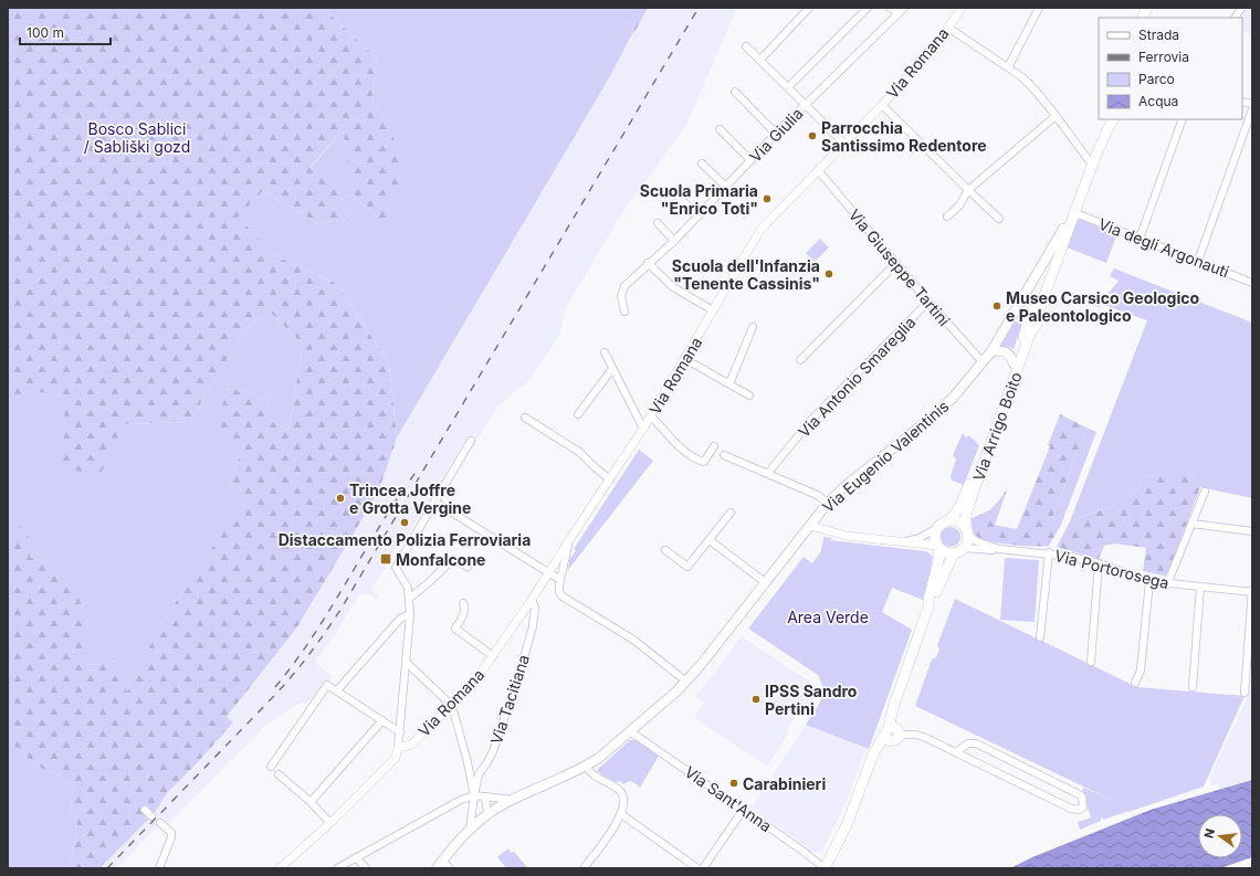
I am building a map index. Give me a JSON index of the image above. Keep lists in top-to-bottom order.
{
  "streets": {
    "main road": ["Via Arrigo Boito", "Via Eugenio Valentinis"],
    "street": [
      "Via Romana",
      "Via Giulia",
      "Via degli Argonauti",
      "Via Giuseppe Tartini",
      "Via Antonio Smareglia",
      "Via Portorosega",
      "Via Tacitiana",
      "Via Sant'Anna"
    ]
  },
  "crossings": [
    ["Via Romana", "Via Giuseppe Tartini"],
    ["Via Romana", "Via Tacitiana"],
    ["Via degli Argonauti", "Via Eugenio Valentinis"],
    ["Via Giuseppe Tartini", "Via Antonio Smareglia"],
    ["Via Giuseppe Tartini", "Via Eugenio Valentinis"],
    ["Via Arrigo Boito", "Via Eugenio Valentinis"],
    ["Via Arrigo Boito", "Via Portorosega"],
    ["Via Eugenio Valentinis", "Via Sant'Anna"]
  ],
  "parks": ["Bosco Sablici / Sabliški gozd", "Area Verde"],
  "places": {
    "other": [
      "Parrocchia Santissimo Redentore",
      "Scuola Primaria \"Enrico Toti\"",
      "Scuola dell'Infanzia \"Tenente Cassinis\"",
      "Museo Carsico Geologico e Paleontologico",
      "Trincea Joffre e Grotta Vergine",
      "Distaccamento Polizia Ferroviaria",
      "IPSS Sandro Pertini",
      "Carabinieri"
    ],
    "transit": ["Monfalcone"]
  },
  "legend": [
    "Strada",
    "Ferrovia",
    "Parco",
    "Acqua"
  ],
  "scale_bar": "100 m",
  "north": "left"
}
